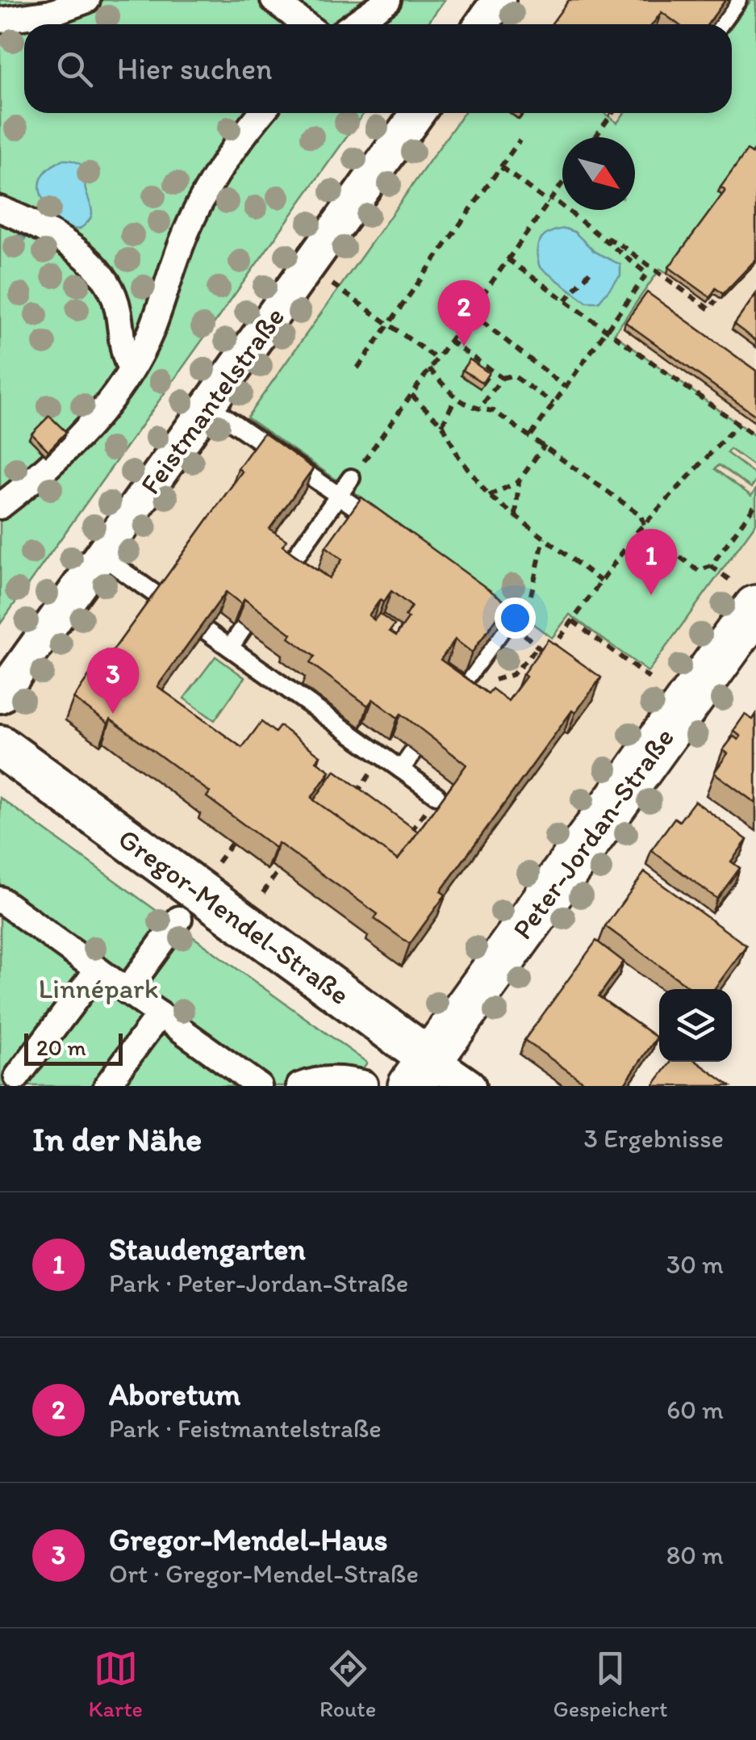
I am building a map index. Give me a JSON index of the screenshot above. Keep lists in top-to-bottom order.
{
  "streets": {
    "main road": ["Peter-Jordan-Straße"],
    "street": ["Feistmantelstraße", "Gregor-Mendel-Straße"]
  },
  "crossings": [
    ["Peter-Jordan-Straße", "Gregor-Mendel-Straße"]
  ],
  "parks": ["Linnépark"],
  "scale_bar": "20 m",
  "north": "bottom right",
  "page": {
    "search": "Hier suchen",
    "pins": ["2", "1", "3"],
    "scale": "20 m",
    "heading": ["In der Nähe", "3 Ergebnisse"],
    "list": [
      {
        "mark": "1",
        "name": "Staudengarten",
        "note": "Park · Peter-Jordan-Straße",
        "value": "30 m"
      },
      {
        "mark": "2",
        "name": "Aboretum",
        "note": "Park · Feistmantelstraße",
        "value": "60 m"
      },
      {
        "mark": "3",
        "name": "Gregor-Mendel-Haus",
        "note": "Ort · Gregor-Mendel-Straße",
        "value": "80 m"
      }
    ],
    "nav": ["Karte", "Route", "Gespeichert"]
  }
}
